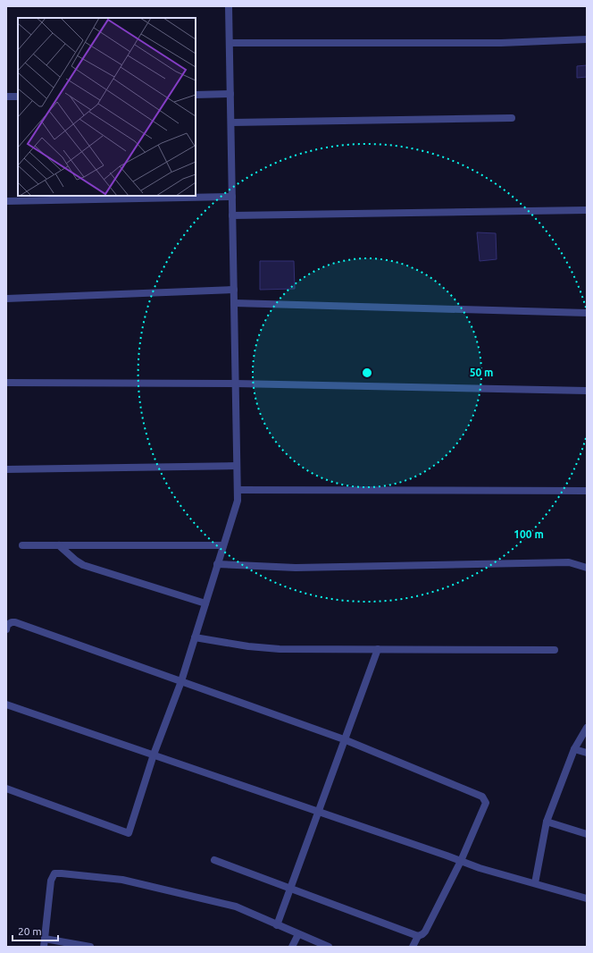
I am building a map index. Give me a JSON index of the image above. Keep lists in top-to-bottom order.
{
  "scale_bar": "20 m",
  "rings": ["50 m", "100 m"]
}
